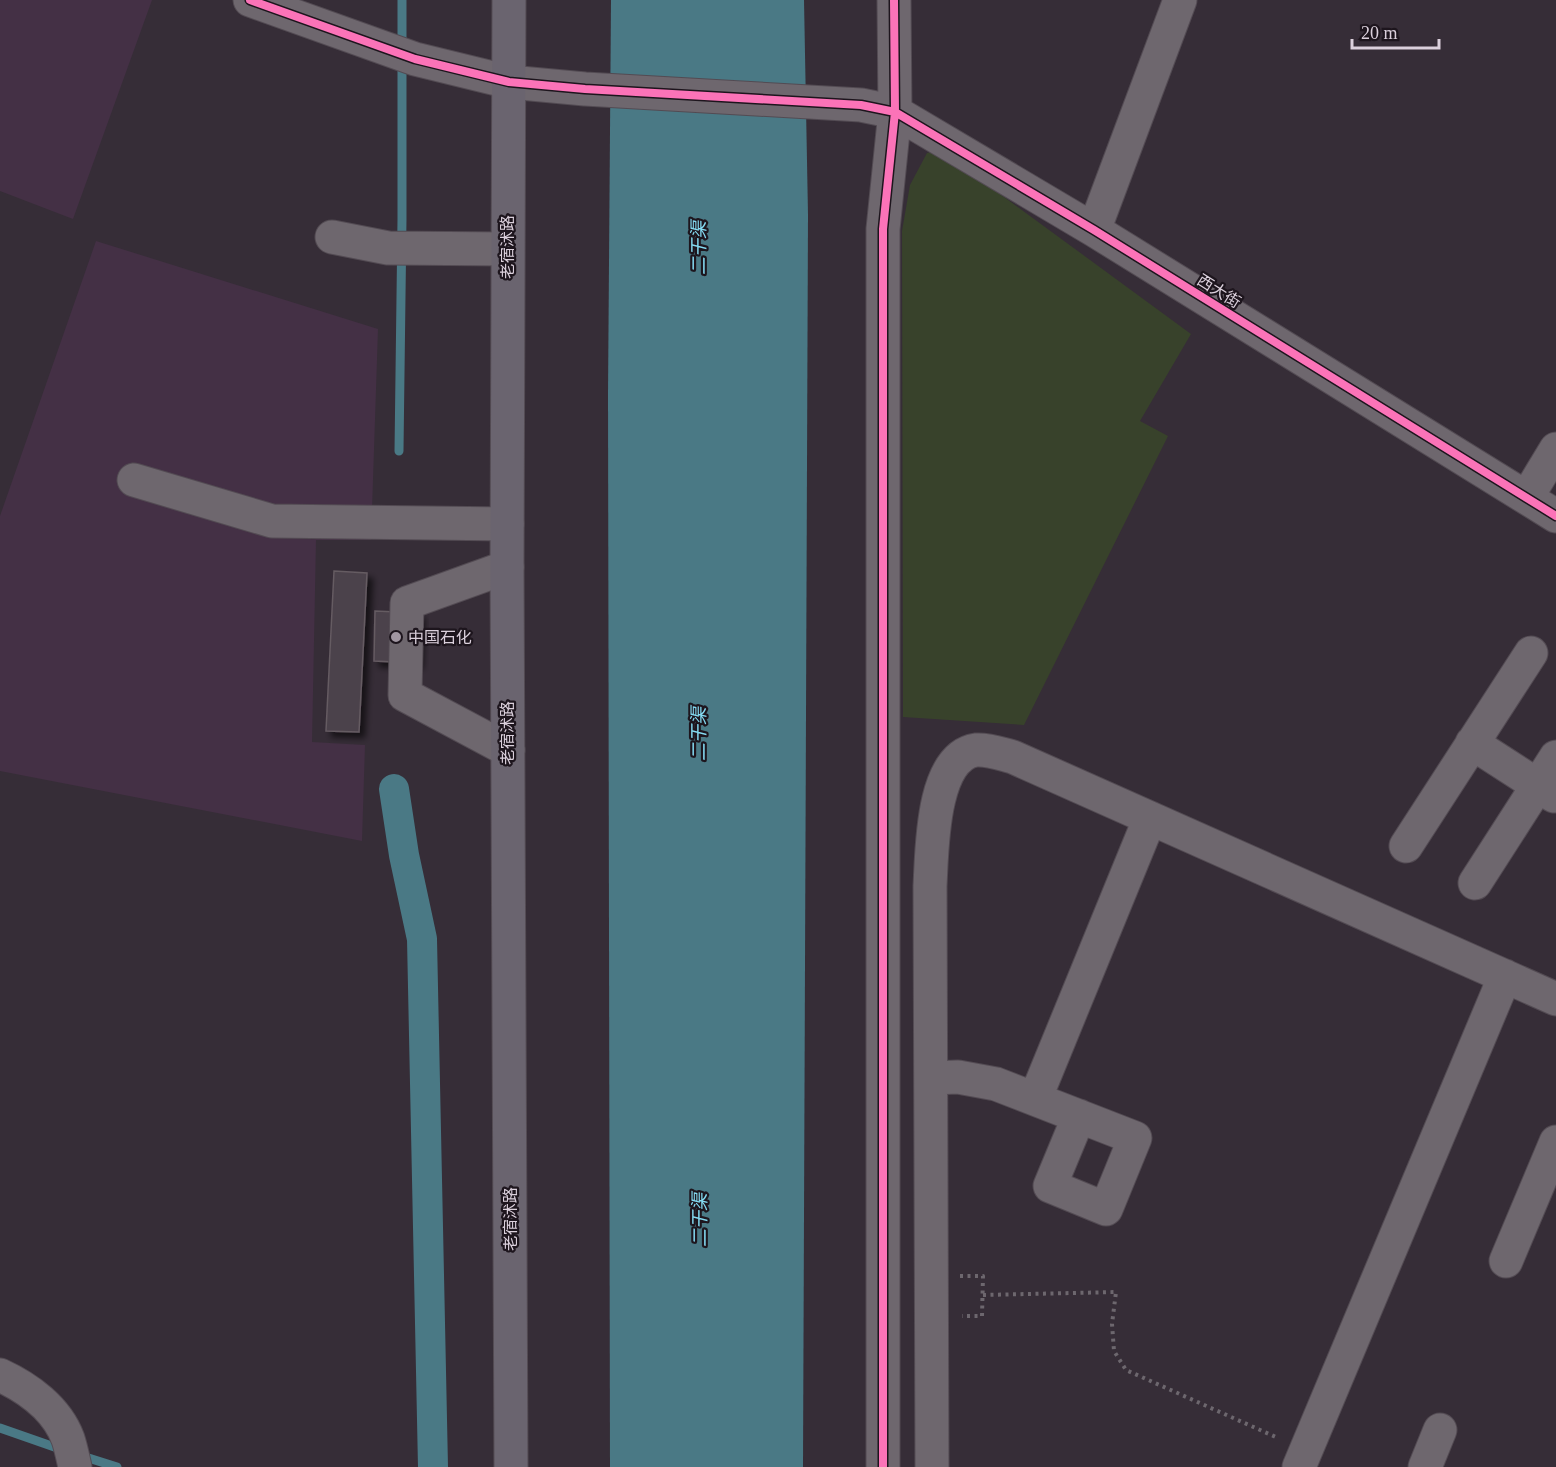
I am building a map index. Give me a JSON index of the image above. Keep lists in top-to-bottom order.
{
  "streets": {
    "main road": ["老宿沭路"],
    "street": ["西大街"]
  },
  "crossings": [
    ["老宿沭路", "西大街"]
  ],
  "water": ["二干渠"],
  "places": ["中国石化"],
  "scale_bar": "20 m"
}
